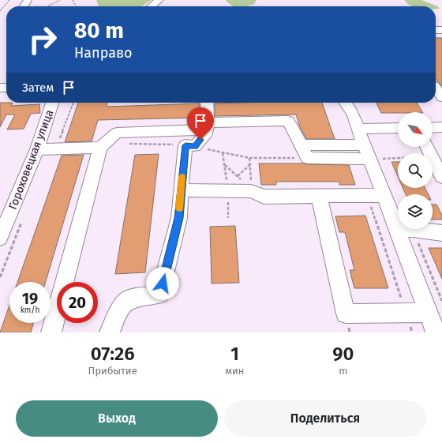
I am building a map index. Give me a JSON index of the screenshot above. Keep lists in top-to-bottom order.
{
  "streets": {
    "street": ["Гороховецкая улица"]
  },
  "north": "bottom right",
  "page": {
    "turn": ["80 m", "Направо"],
    "then": "Затем",
    "speed": "19 km/h",
    "limit": "20",
    "eta": [
      "07:26",
      "Прибытие",
      "1",
      "мин",
      "90",
      "m"
    ],
    "buttons": ["Выход", "Поделиться"]
  }
}
